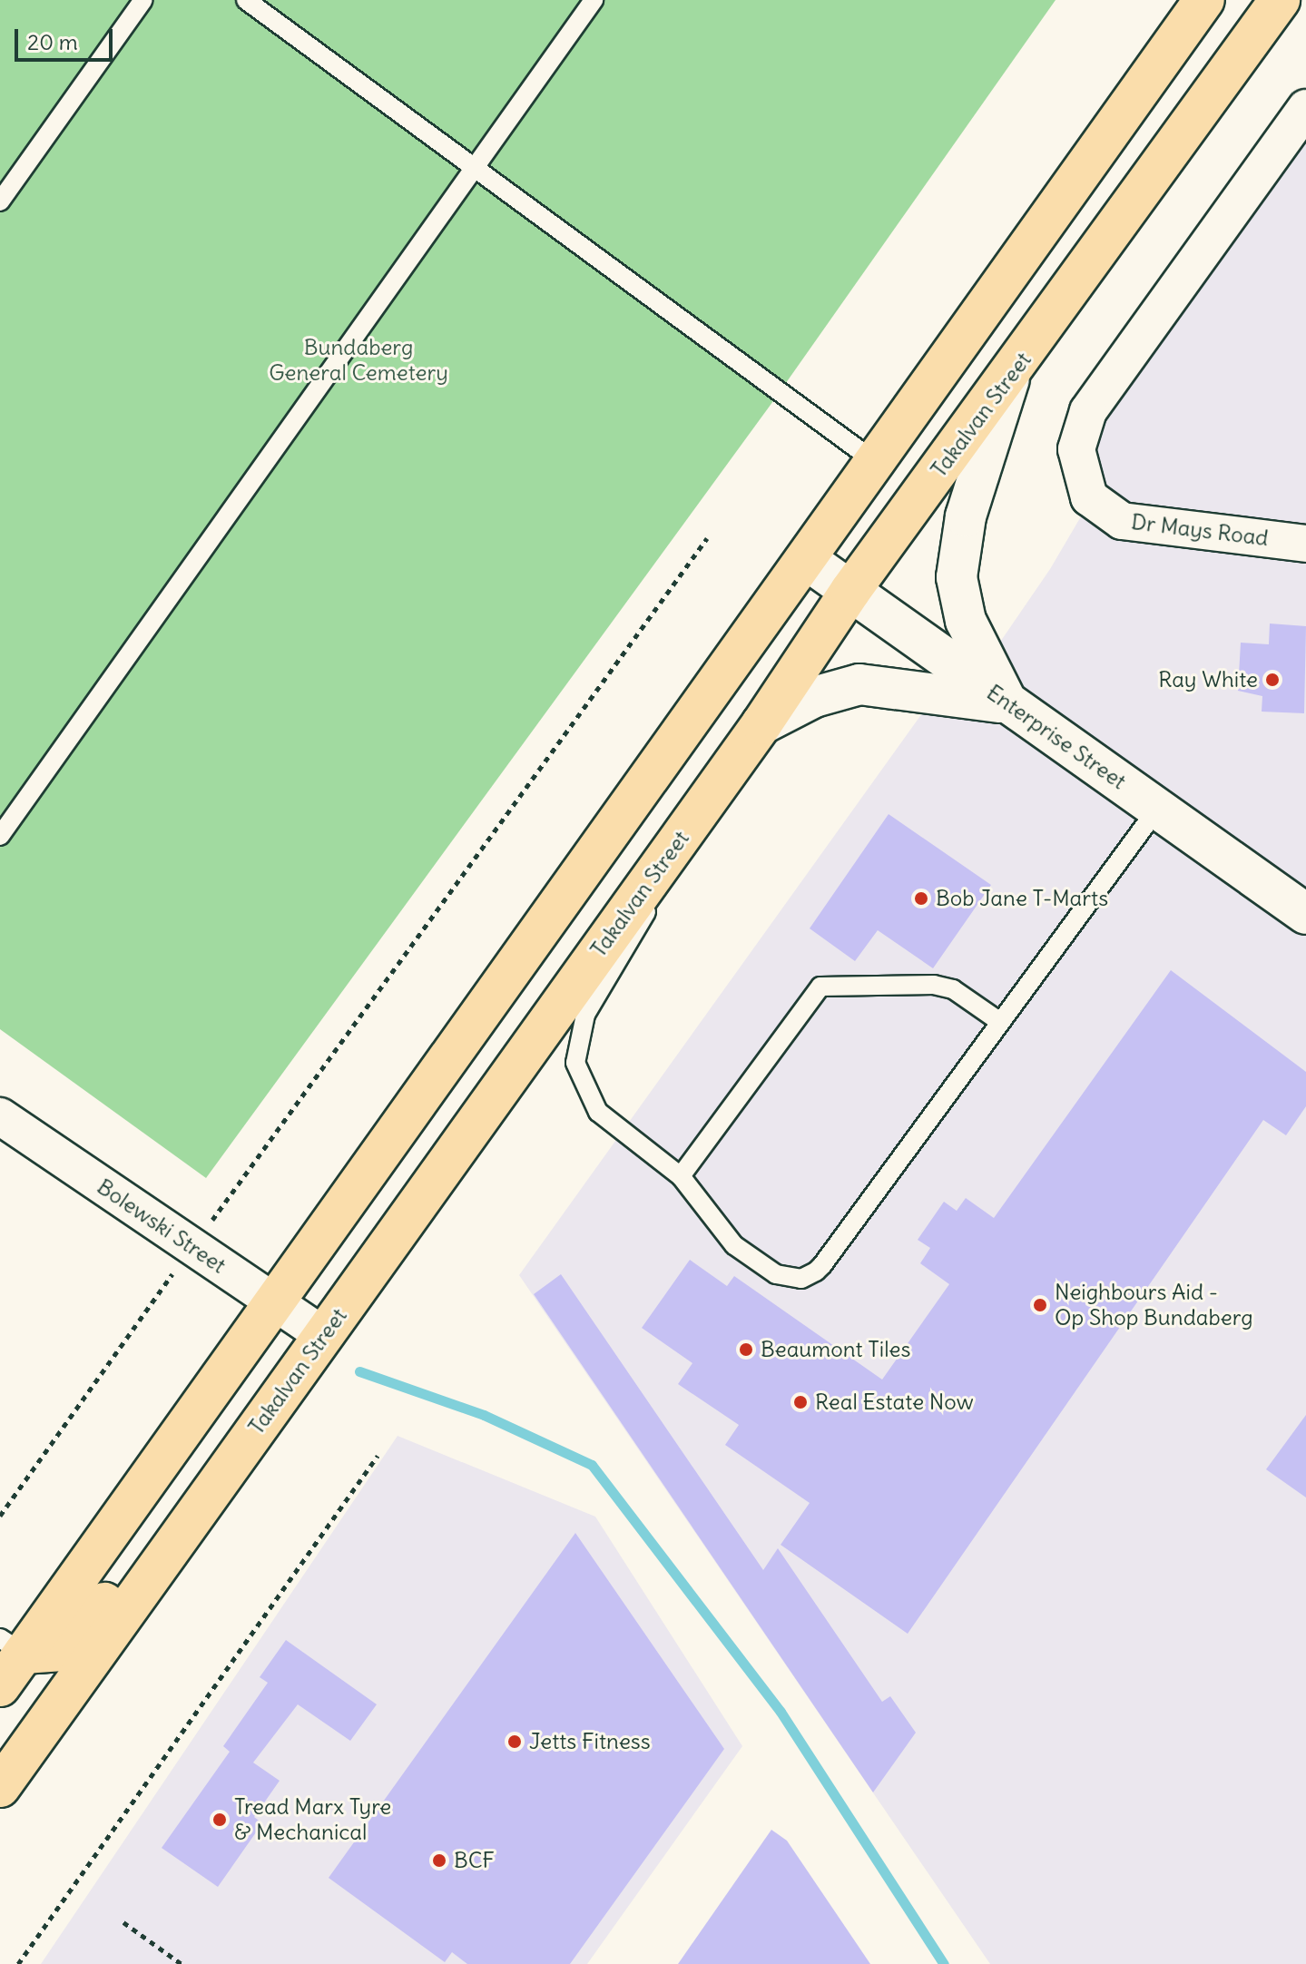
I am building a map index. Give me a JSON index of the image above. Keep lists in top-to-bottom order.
{
  "streets": {
    "highway": ["Takalvan Street"],
    "street": ["Dr Mays Road", "Enterprise Street", "Bolewski Street"]
  },
  "crossings": [
    ["Takalvan Street", "Enterprise Street"],
    ["Takalvan Street", "Bolewski Street"]
  ],
  "parks": ["Bundaberg General Cemetery"],
  "places": [
    "Ray White",
    "Bob Jane T-Marts",
    "Neighbours Aid - Op Shop Bundaberg",
    "Beaumont Tiles",
    "Real Estate Now",
    "Jetts Fitness",
    "Tread Marx Tyre & Mechanical",
    "BCF"
  ],
  "scale_bar": "20 m"
}
